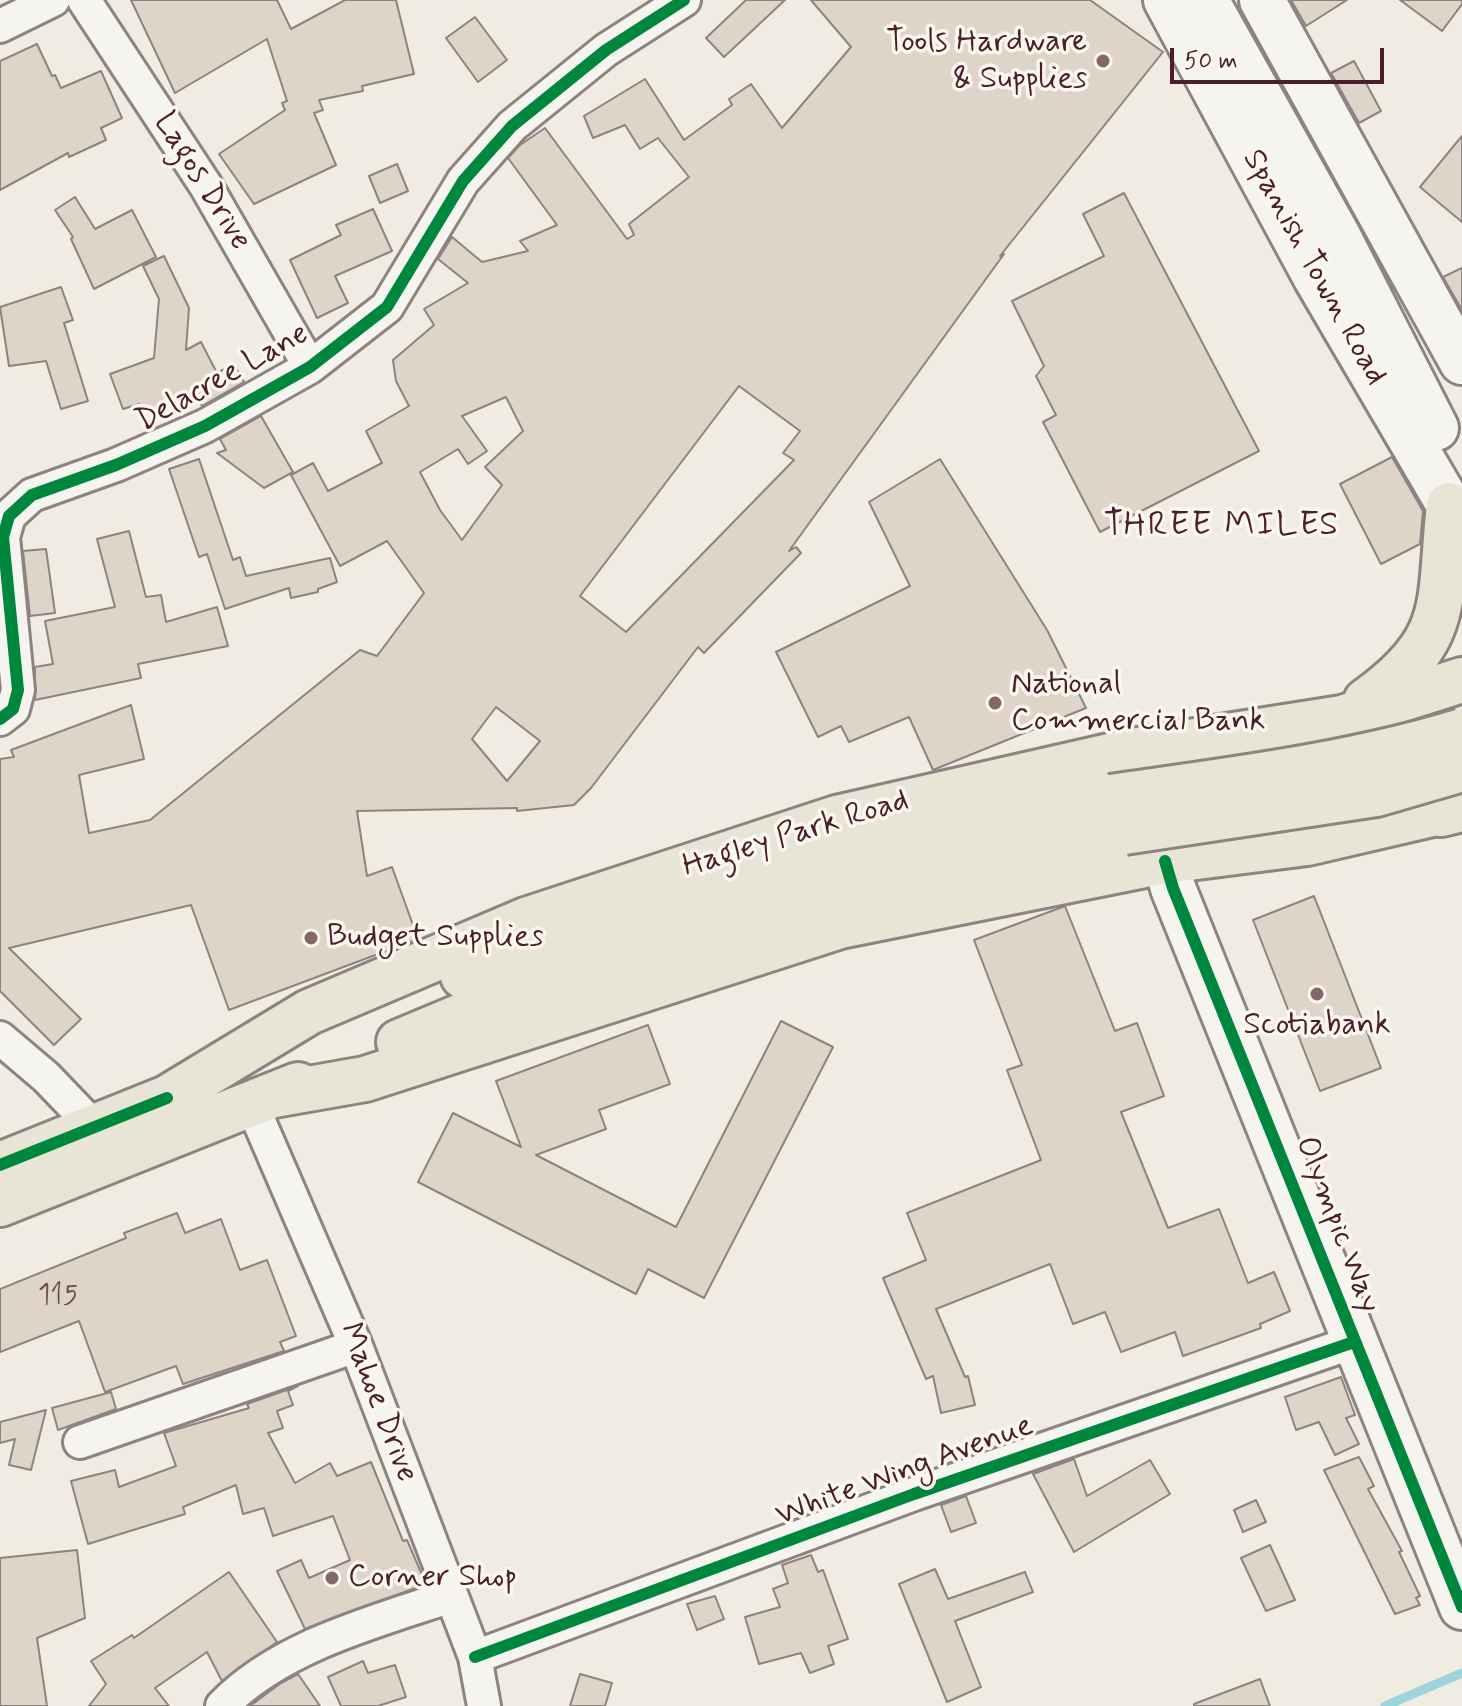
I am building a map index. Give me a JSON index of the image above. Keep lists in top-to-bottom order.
{
  "streets": {
    "main road": ["Spanish Town Road", "Hagley Park Road", "Olympic Way"],
    "street": [
      "Lagos Drive",
      "Delacree Lane",
      "Mahoe Drive",
      "White Wing Avenue"
    ]
  },
  "crossings": [
    ["Lagos Drive", "Delacree Lane"],
    ["Hagley Park Road", "Olympic Way"],
    ["Hagley Park Road", "Mahoe Drive"],
    ["Olympic Way", "White Wing Avenue"],
    ["Mahoe Drive", "White Wing Avenue"]
  ],
  "districts": ["THREE MILES"],
  "places": [
    "Tools Hardware & Supplies",
    "National Commercial Bank",
    "Budget Supplies",
    "Scotiabank",
    "Corner Shop"
  ],
  "house_numbers": ["115"],
  "scale_bar": "50 m"
}
